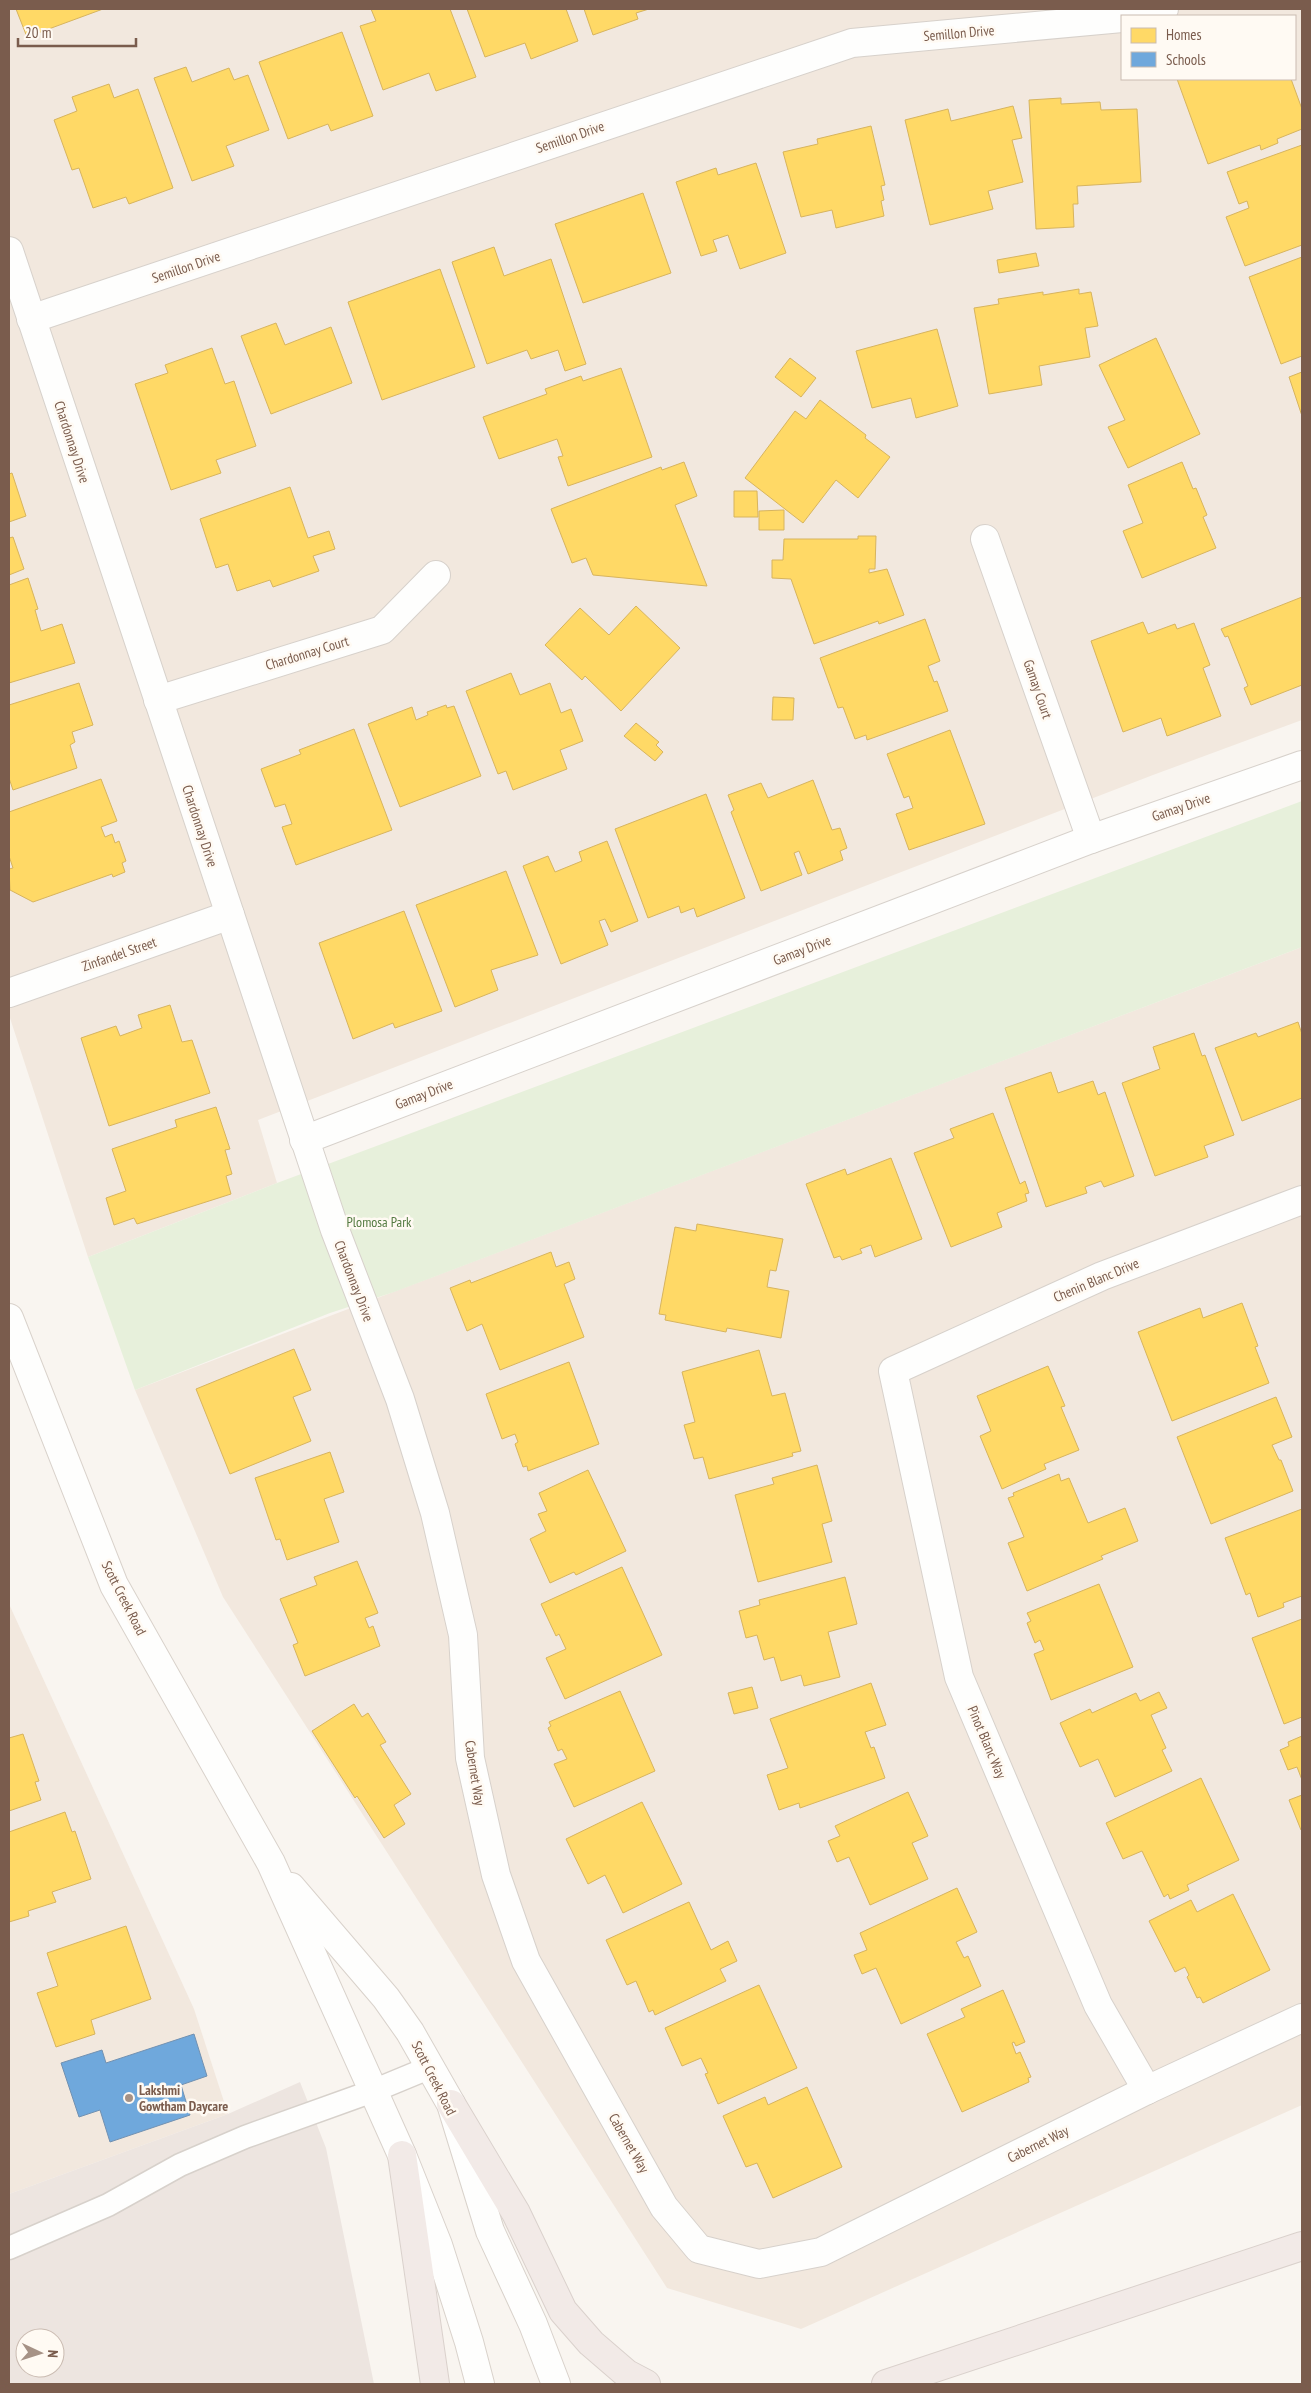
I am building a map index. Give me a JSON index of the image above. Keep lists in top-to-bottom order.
{
  "streets": {
    "street": [
      "Semillon Drive",
      "Chardonnay Drive",
      "Chardonnay Court",
      "Gamay Court",
      "Gamay Drive",
      "Zinfandel Street",
      "Chenin Blanc Drive",
      "Scott Creek Road",
      "Pinot Blanc Way",
      "Cabernet Way"
    ]
  },
  "crossings": [
    ["Semillon Drive", "Chardonnay Drive"],
    ["Chardonnay Drive", "Chardonnay Court"],
    ["Chardonnay Drive", "Gamay Drive"],
    ["Chardonnay Drive", "Zinfandel Street"],
    ["Chardonnay Drive", "Cabernet Way"],
    ["Gamay Court", "Gamay Drive"],
    ["Chenin Blanc Drive", "Pinot Blanc Way"],
    ["Pinot Blanc Way", "Cabernet Way"]
  ],
  "parks": ["Plomosa Park"],
  "places": ["Lakshmi Gowtham Daycare"],
  "legend": ["Homes", "Schools"],
  "scale_bar": "20 m",
  "north": "right"
}
